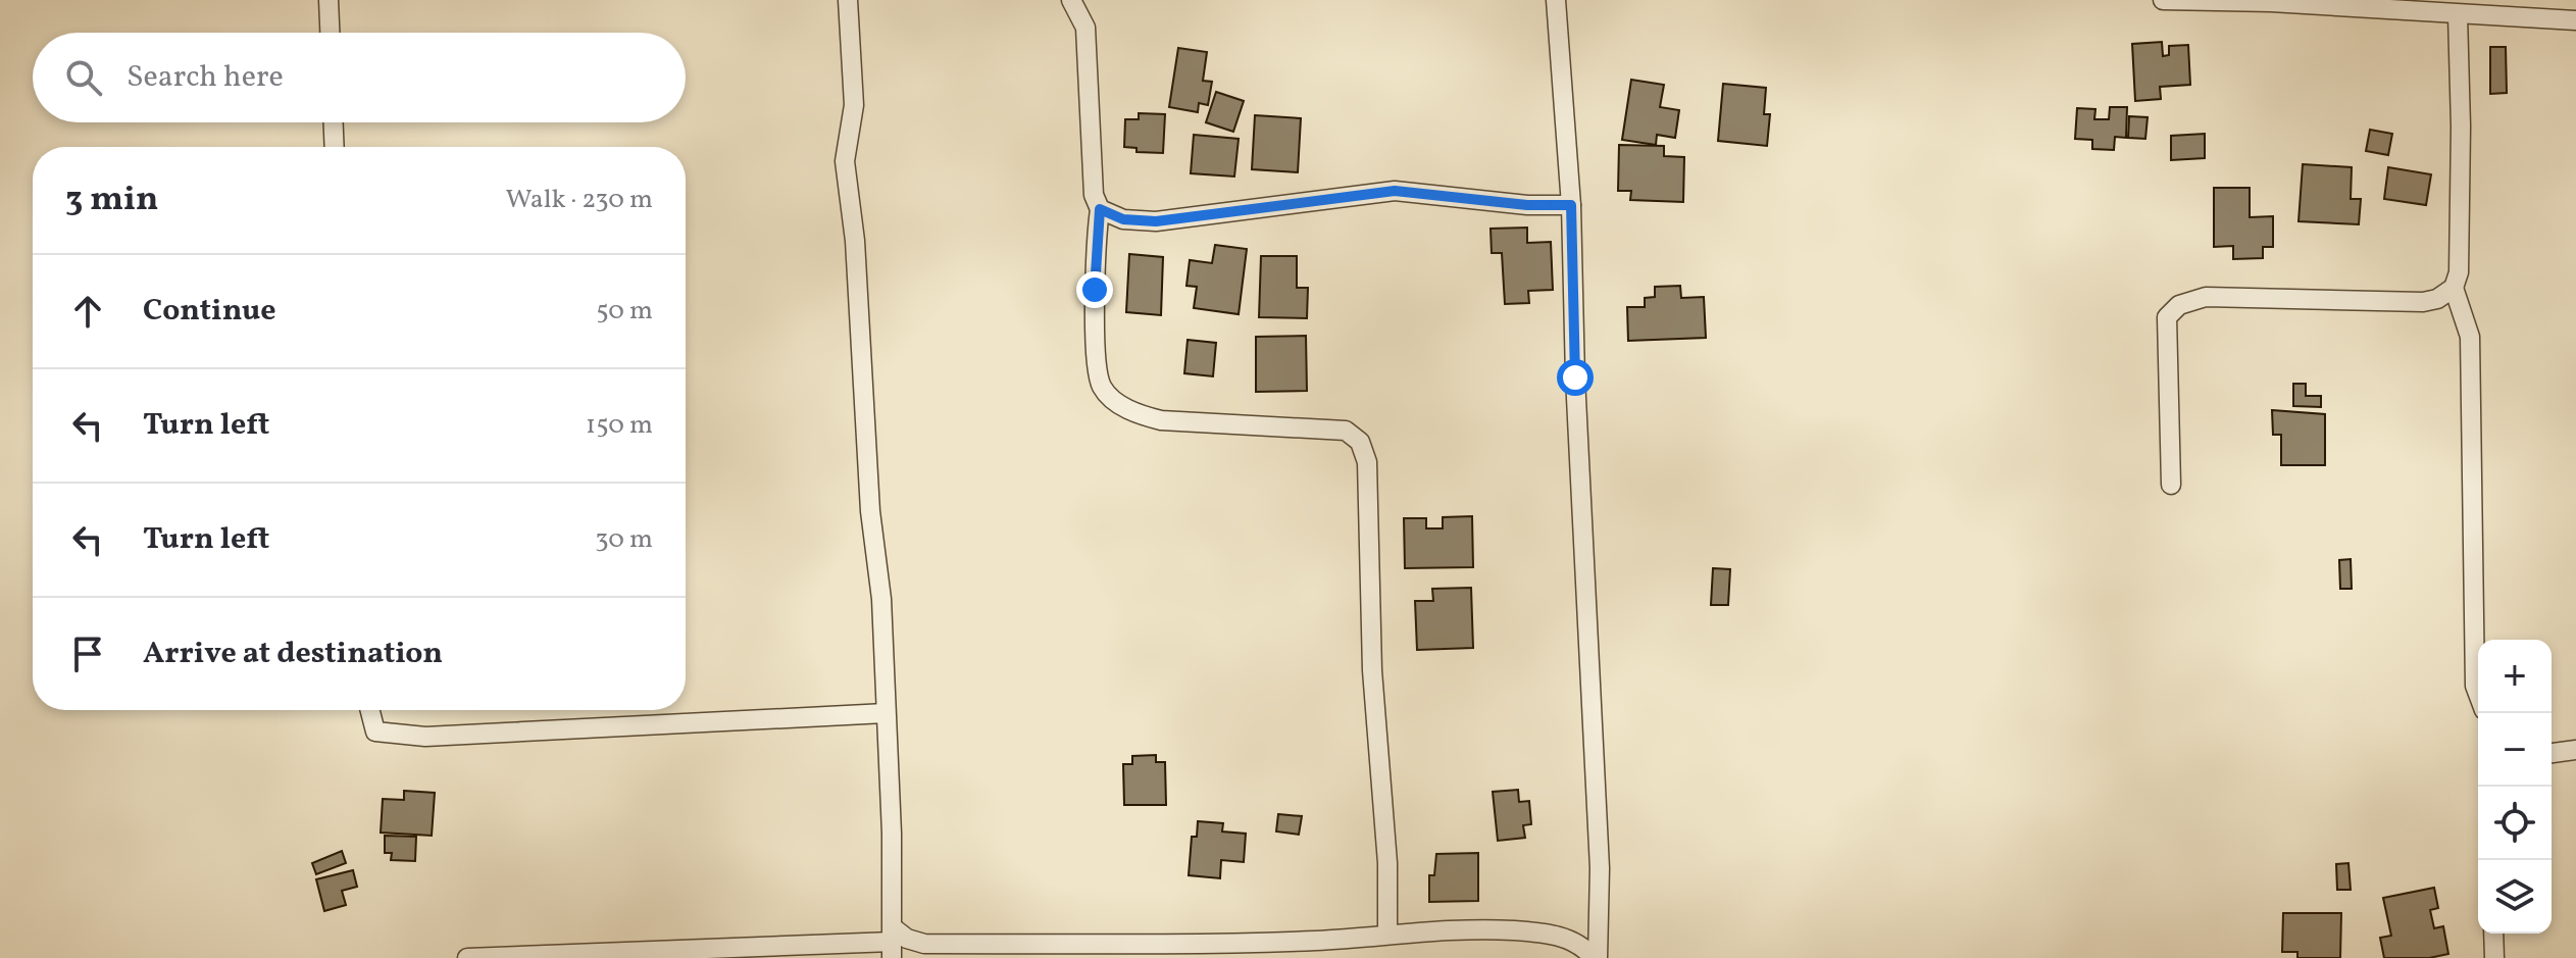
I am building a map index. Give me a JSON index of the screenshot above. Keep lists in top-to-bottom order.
{
  "page": {
    "search": "Search here",
    "heading": ["3 min", "Walk · 230 m"],
    "list": [
      ["Continue", "50 m"],
      ["Turn left", "150 m"],
      ["Turn left", "30 m"],
      "Arrive at destination"
    ],
    "map_buttons": ["+", "−"]
  }
}
